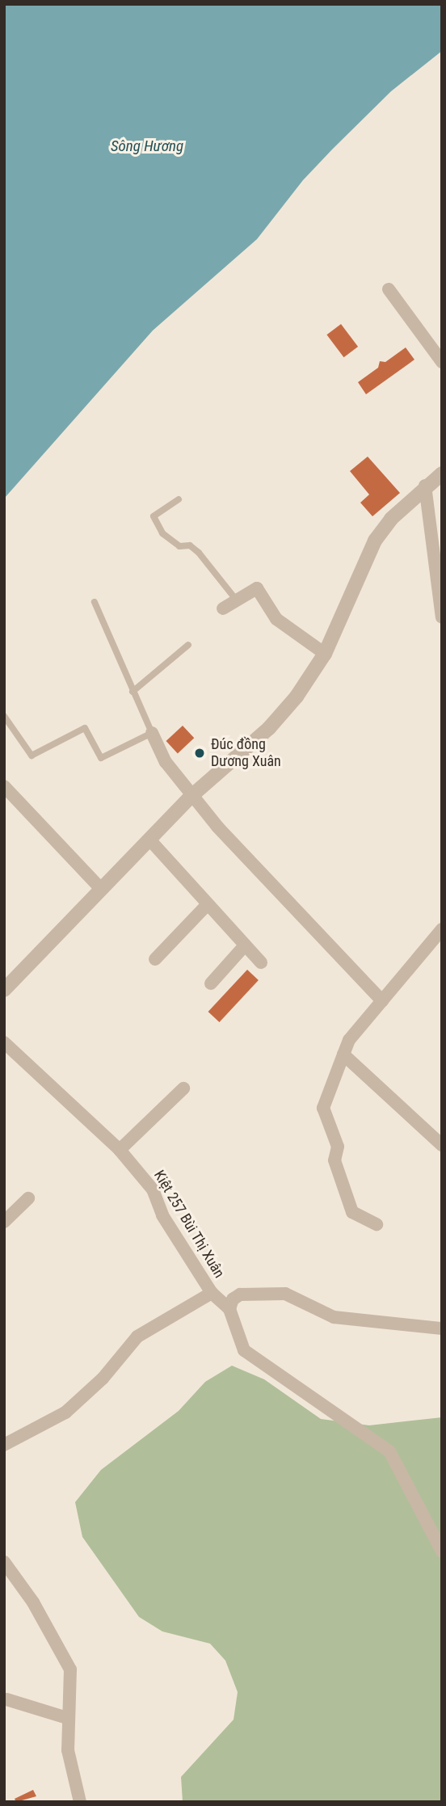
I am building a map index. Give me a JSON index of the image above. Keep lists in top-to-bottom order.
{
  "streets": {
    "street": ["Kiệt 257 Bùi Thị Xuân"]
  },
  "water": ["Sông Hương"],
  "places": ["Đúc đồng Dương Xuân"]
}
